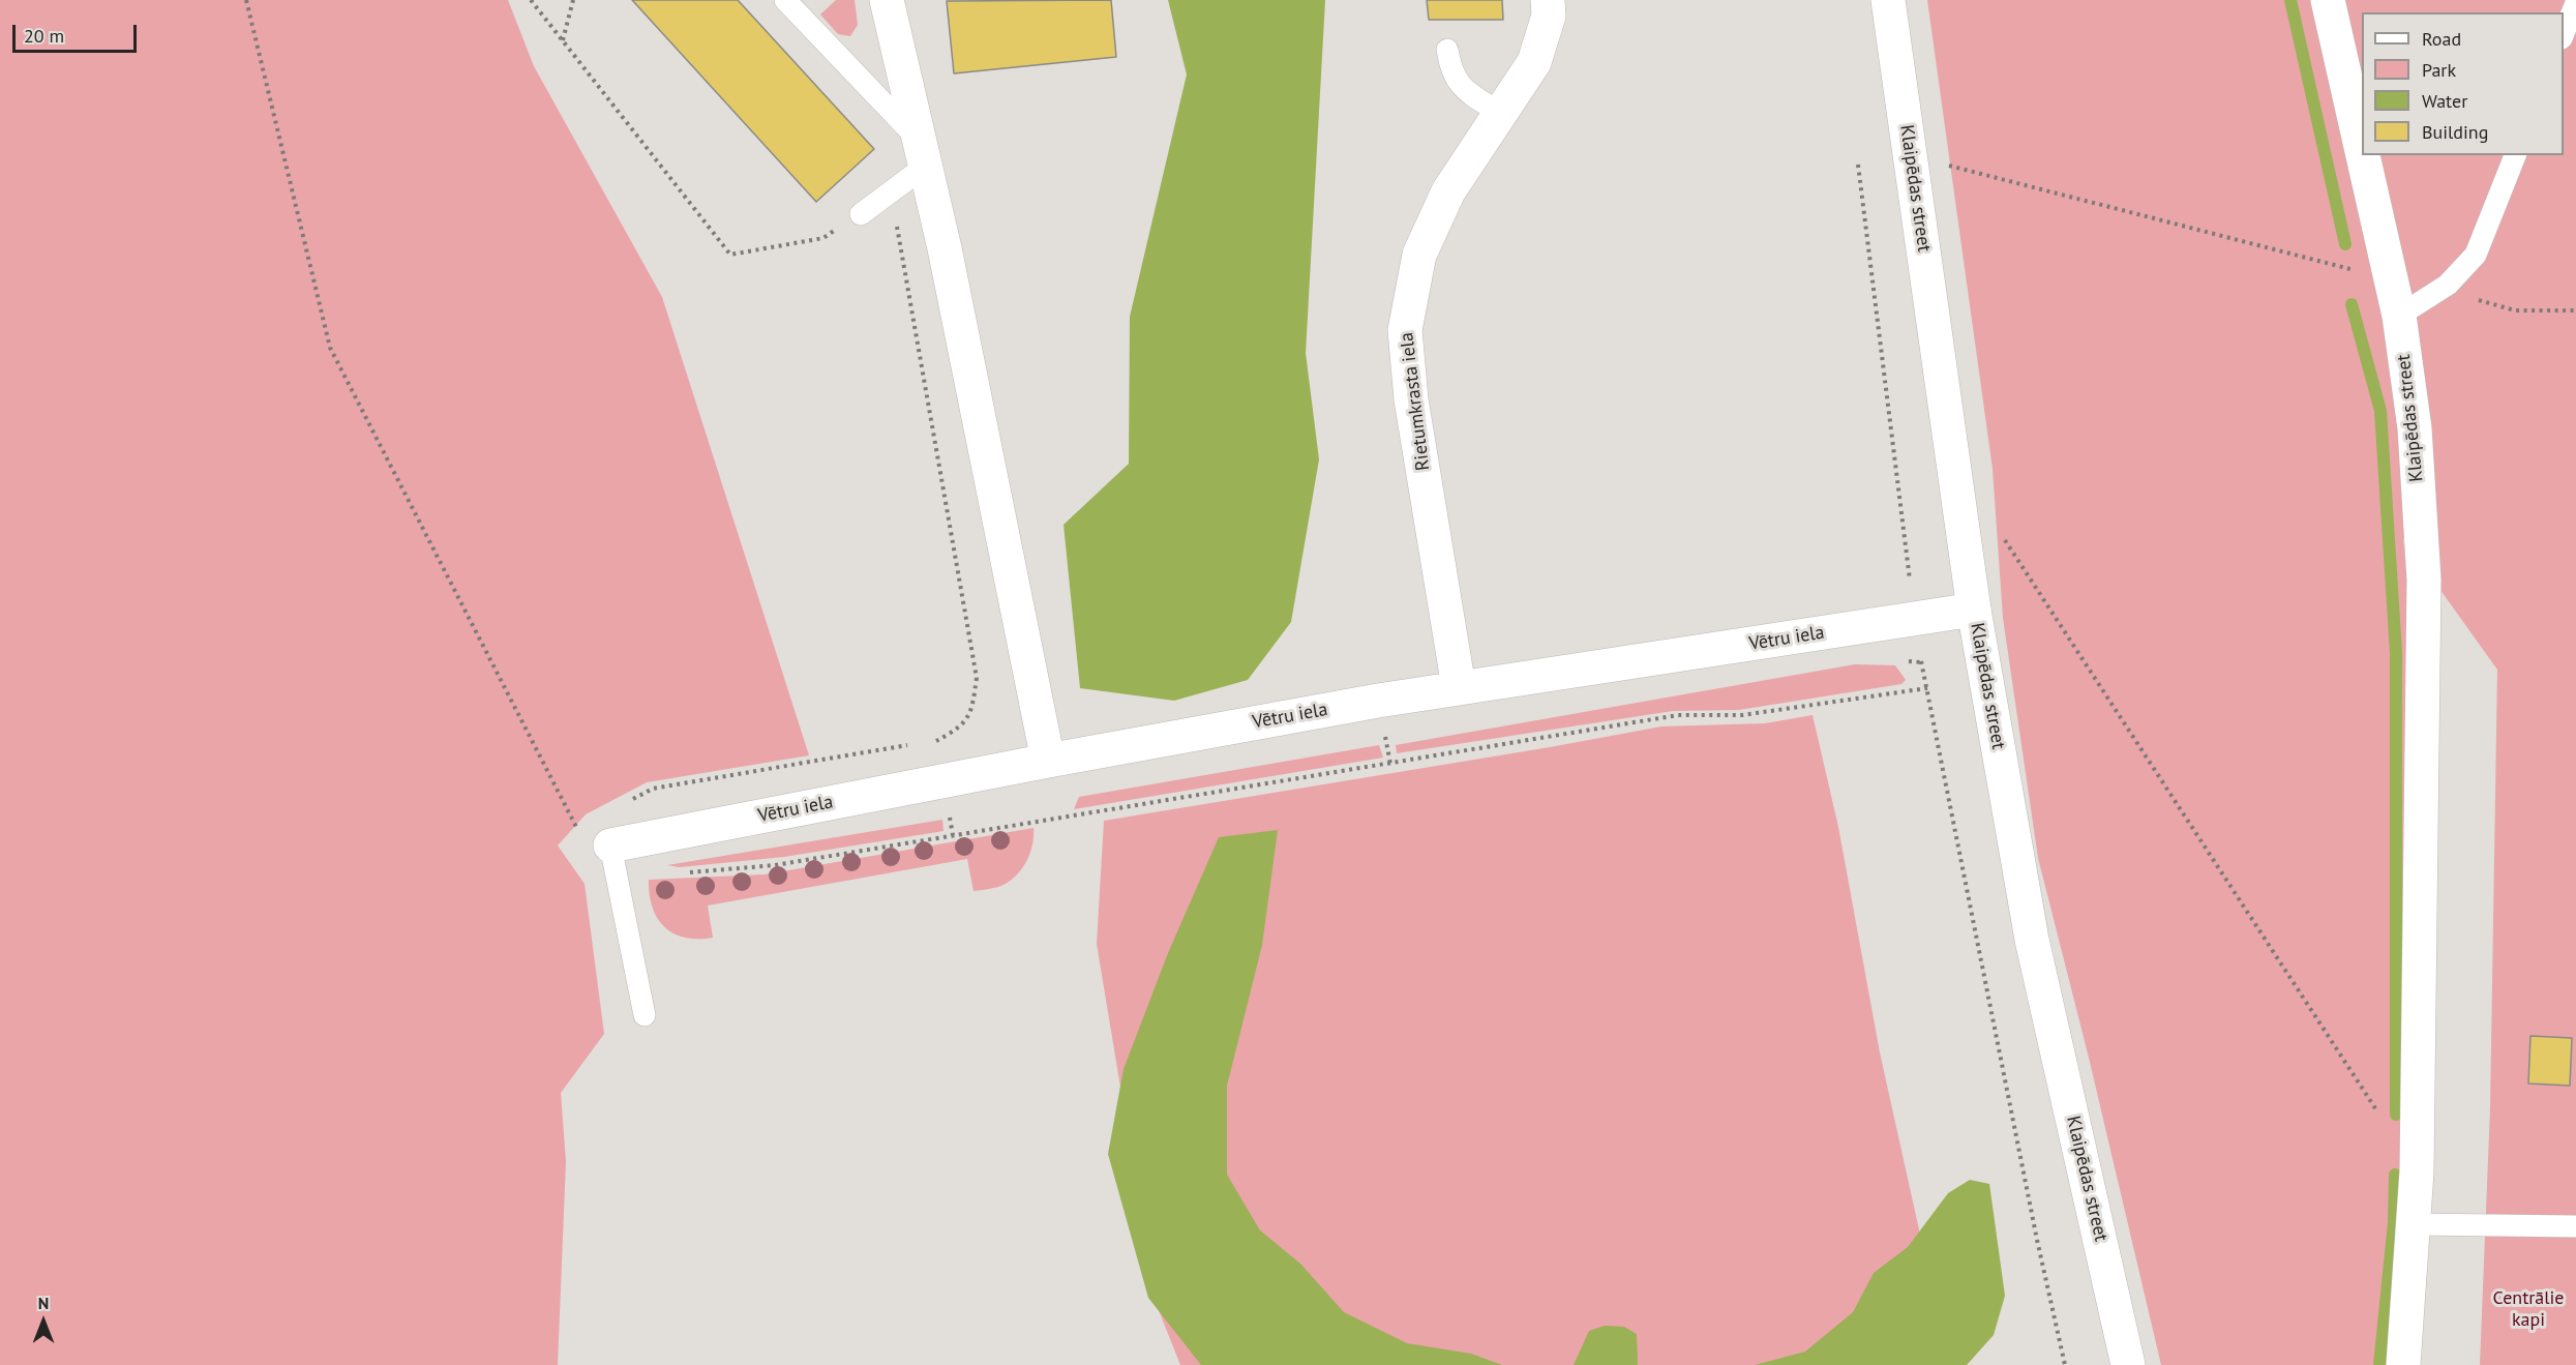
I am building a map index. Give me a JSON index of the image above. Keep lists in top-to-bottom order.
{
  "streets": {
    "street": ["Klaipēdas street", "Rietumkrasta iela", "Vētru iela"]
  },
  "crossings": [
    ["Klaipēdas street", "Vētru iela"],
    ["Rietumkrasta iela", "Vētru iela"]
  ],
  "parks": ["Centrālie kapi"],
  "legend": [
    "Road",
    "Park",
    "Water",
    "Building"
  ],
  "scale_bar": "20 m",
  "north": "top"
}
